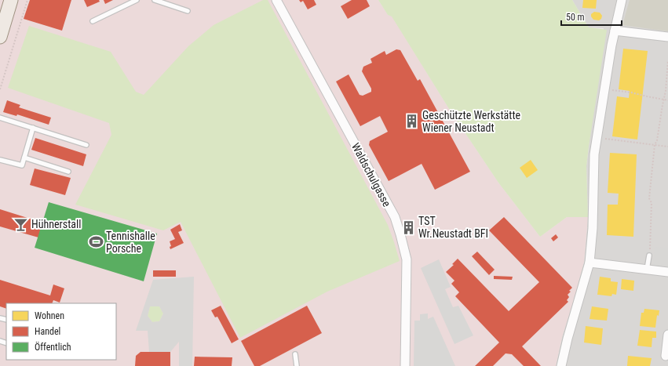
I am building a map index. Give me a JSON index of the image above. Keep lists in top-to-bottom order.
{
  "streets": {
    "street": ["Waldschulgasse"]
  },
  "places": {
    "building": ["Geschützte Werkstätte Wiener Neustadt", "TST Wr.Neustadt BFI"],
    "bar": ["Hühnerstall"],
    "sports": ["Tennishalle Porsche"]
  },
  "legend": ["Wohnen", "Handel", "Öffentlich"],
  "scale_bar": "50 m"
}
